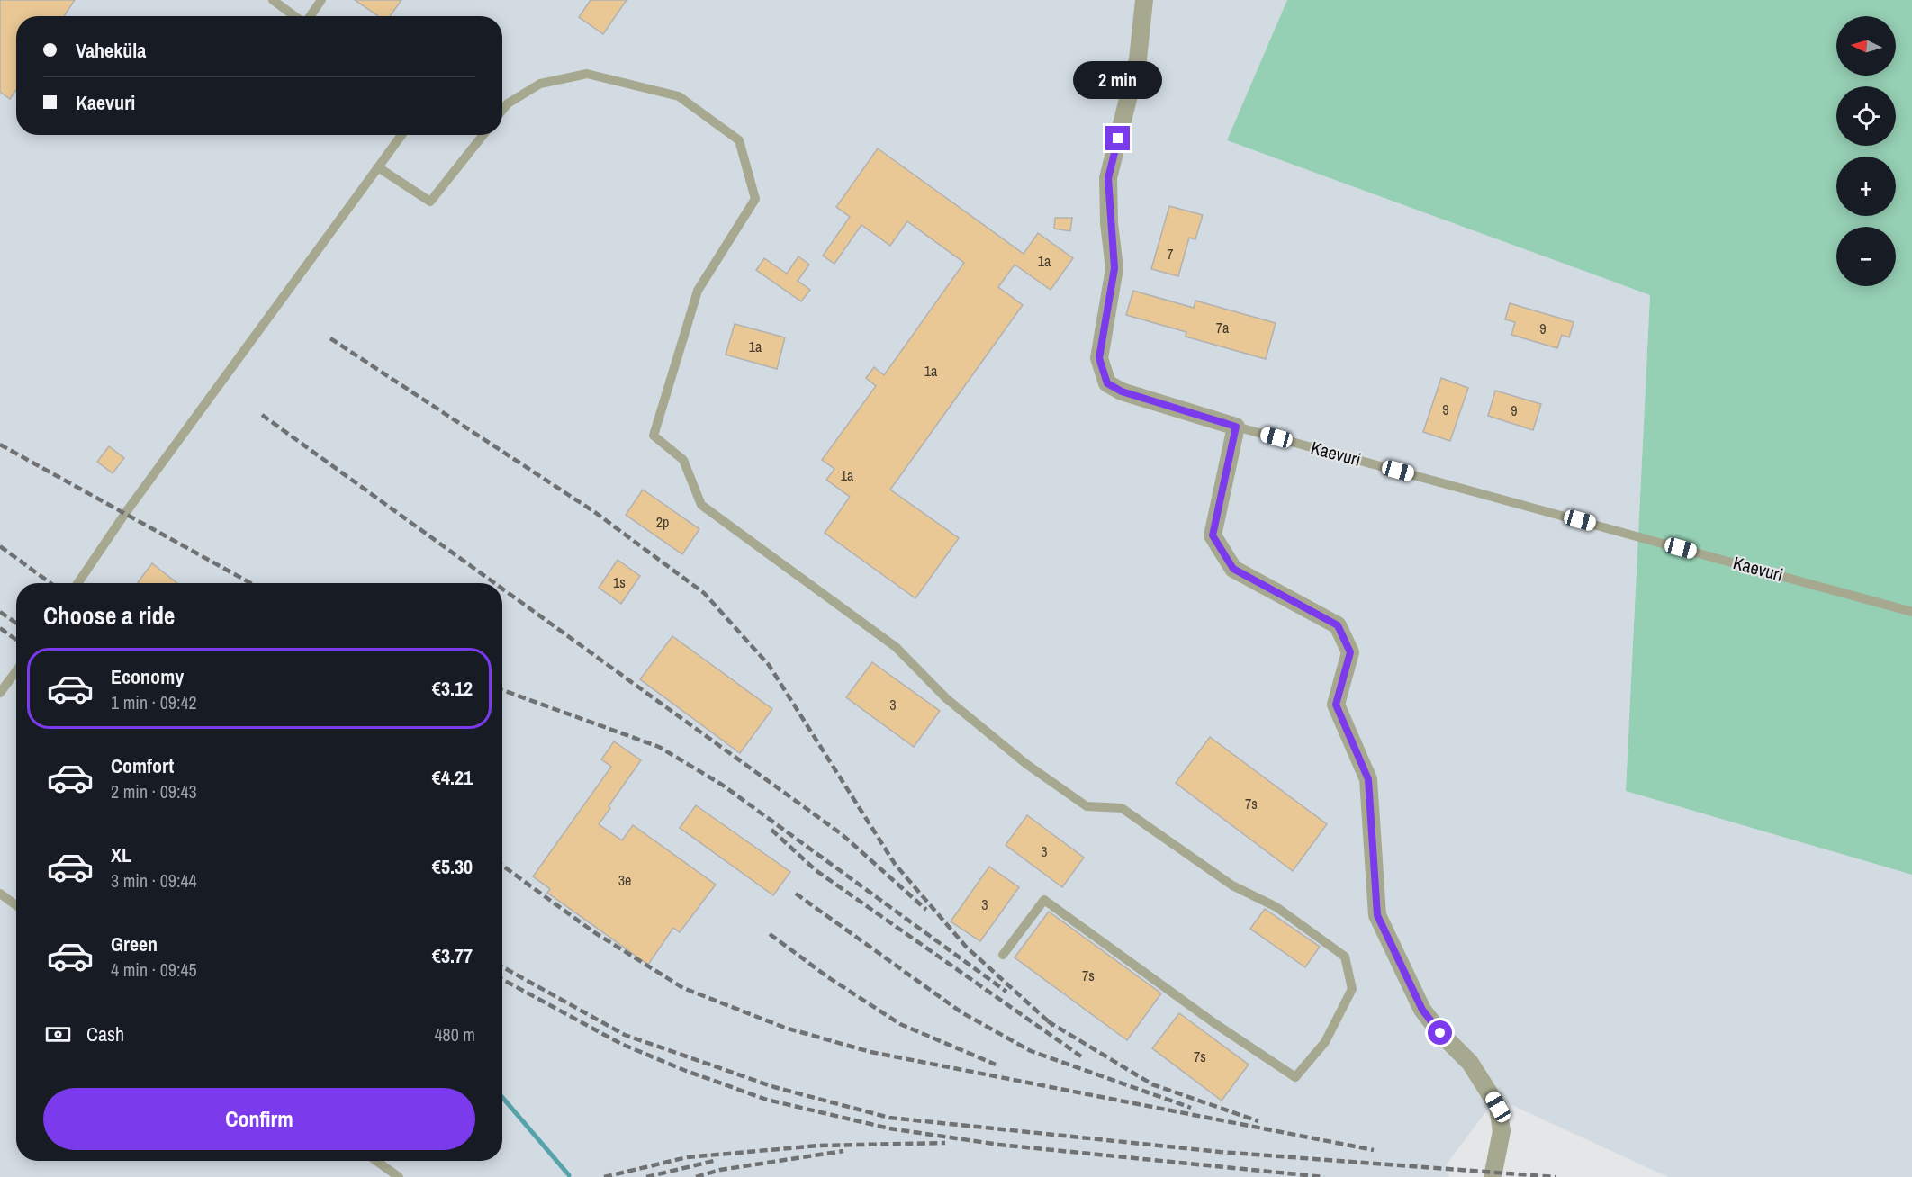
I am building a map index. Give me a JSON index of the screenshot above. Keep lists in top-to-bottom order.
{
  "streets": {
    "street": ["Kaevuri"]
  },
  "house_numbers": [
    "7",
    "1a",
    "7a",
    "9",
    "1a",
    "1a",
    "9",
    "9",
    "1a",
    "2p",
    "1s",
    "3",
    "7s",
    "3",
    "3e",
    "3",
    "7s",
    "7s"
  ],
  "north": "left",
  "page": {
    "map_buttons": ["+", "−"],
    "banner": ["Vaheküla", "Kaevuri"],
    "bubble": "2 min",
    "heading": "Choose a ride",
    "list": [
      {
        "name": "Economy",
        "note": "1 min · 09:42",
        "value": "€3.12"
      },
      {
        "name": "Comfort",
        "note": "2 min · 09:43",
        "value": "€4.21"
      },
      {
        "name": "XL",
        "note": "3 min · 09:44",
        "value": "€5.30"
      },
      {
        "name": "Green",
        "note": "4 min · 09:45",
        "value": "€3.77"
      }
    ],
    "pay": ["Cash", "480 m"],
    "buttons": "Confirm"
  }
}
